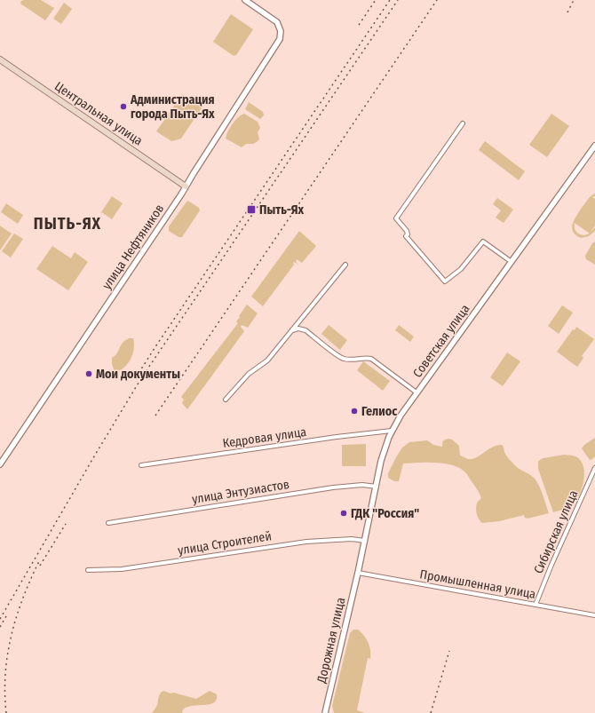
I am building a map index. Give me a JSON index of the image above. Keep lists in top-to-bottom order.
{
  "streets": {
    "main road": ["Центральная улица"],
    "street": [
      "улица Нефтяников",
      "Советская улица",
      "Кедровая улица",
      "улица Энтузиастов",
      "Сибирская улица",
      "улица Строителей",
      "Промышленная улица",
      "Дорожная улица"
    ]
  },
  "crossings": [
    ["Центральная улица", "улица Нефтяников"],
    ["Советская улица", "Кедровая улица"],
    ["Советская улица", "улица Энтузиастов"],
    ["Советская улица", "улица Строителей"],
    ["Советская улица", "Промышленная улица"],
    ["Советская улица", "Дорожная улица"],
    ["Сибирская улица", "Промышленная улица"],
    ["Промышленная улица", "Дорожная улица"]
  ],
  "districts": ["ПЫТЬ-ЯХ"],
  "places": {
    "other": [
      "Администрация города Пыть-Ях",
      "Мои документы",
      "Гелиос",
      "ГДК \"Россия\""
    ],
    "transit": ["Пыть-Ях"]
  }
}
